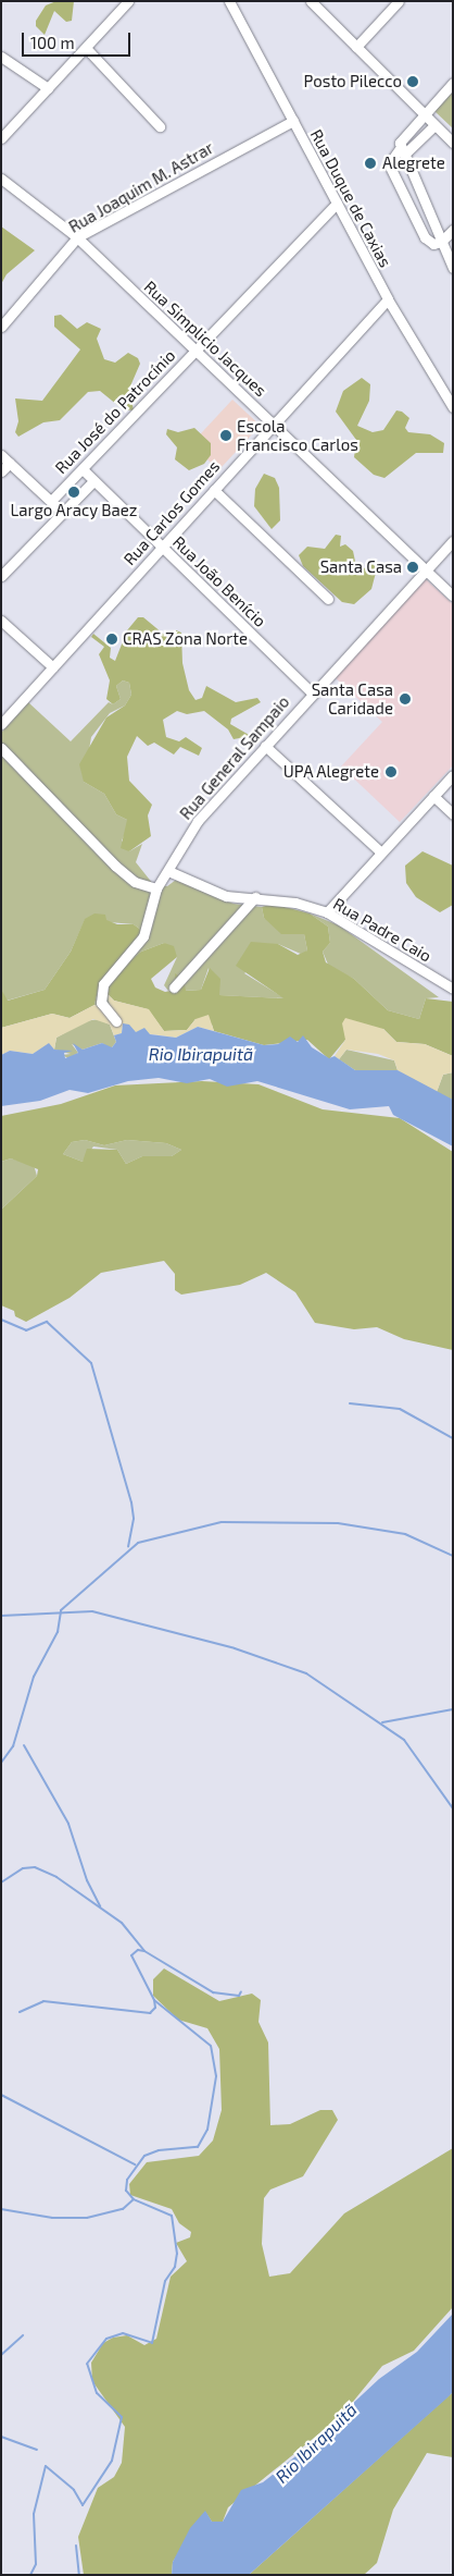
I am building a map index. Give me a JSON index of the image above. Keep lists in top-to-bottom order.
{
  "streets": {
    "street": [
      "Rua Joaquim M. Astrar",
      "Rua Duque de Caxias",
      "Rua Simplicio Jacques",
      "Rua José do Patrocínio",
      "Rua Carlos Gomes",
      "Rua João Benício",
      "Rua General Sampaio",
      "Rua Padre Caio"
    ]
  },
  "crossings": [
    ["Rua Joaquim M. Astrar", "Rua Duque de Caxias"],
    ["Rua Joaquim M. Astrar", "Rua Simplicio Jacques"],
    ["Rua Duque de Caxias", "Rua José do Patrocínio"],
    ["Rua Duque de Caxias", "Rua Carlos Gomes"],
    ["Rua Simplicio Jacques", "Rua José do Patrocínio"],
    ["Rua Simplicio Jacques", "Rua Carlos Gomes"],
    ["Rua Simplicio Jacques", "Rua General Sampaio"],
    ["Rua José do Patrocínio", "Rua João Benício"],
    ["Rua Carlos Gomes", "Rua João Benício"],
    ["Rua João Benício", "Rua General Sampaio"],
    ["Rua General Sampaio", "Rua Padre Caio"]
  ],
  "water": ["Rio Ibirapuitã"],
  "places": [
    "Posto Pilecco",
    "Alegrete",
    "Escola Francisco Carlos",
    "Largo Aracy Baez",
    "Santa Casa",
    "CRAS Zona Norte",
    "Santa Casa Caridade",
    "UPA Alegrete"
  ],
  "scale_bar": "100 m"
}
